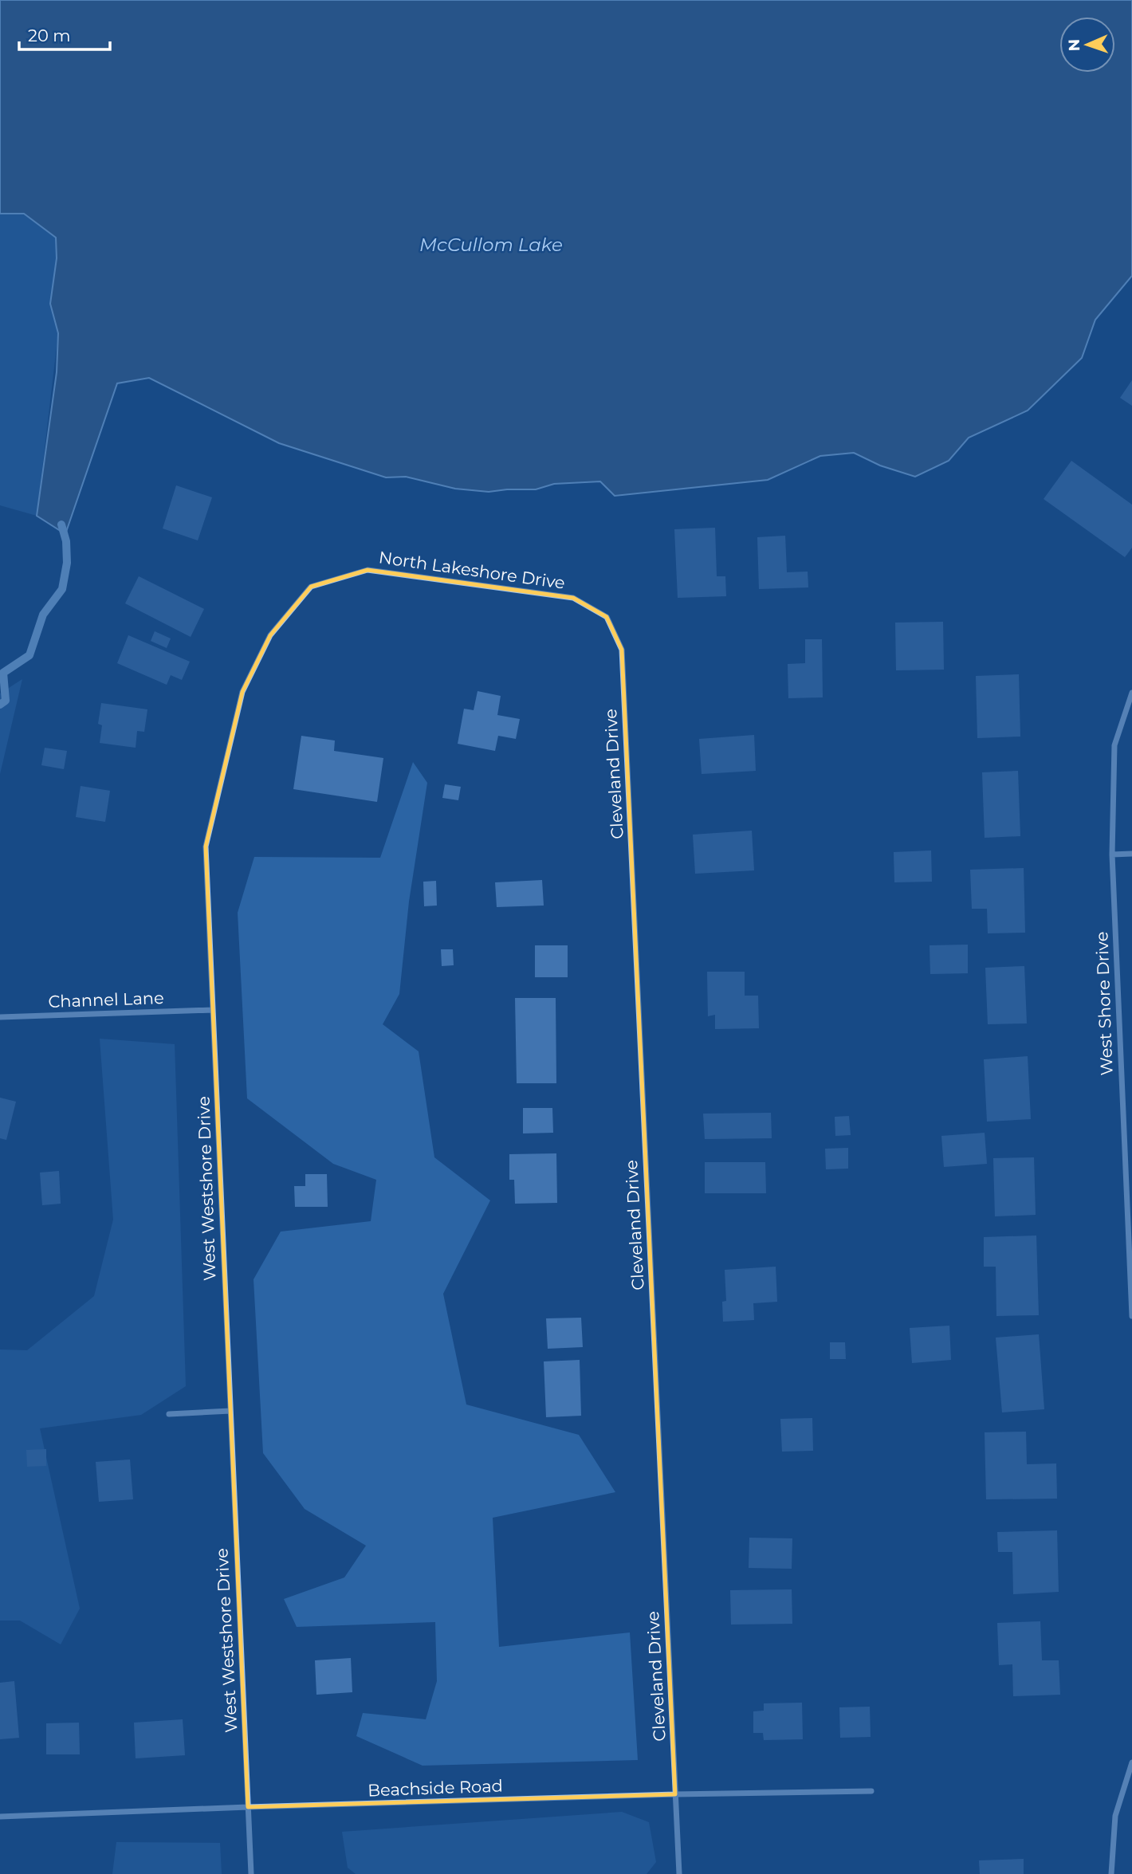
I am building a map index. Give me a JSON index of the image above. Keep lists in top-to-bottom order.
{
  "streets": {
    "street": [
      "North Lakeshore Drive",
      "Cleveland Drive",
      "Channel Lane",
      "West Shore Drive",
      "West Westshore Drive",
      "Beachside Road"
    ]
  },
  "crossings": [
    ["North Lakeshore Drive", "Cleveland Drive"],
    ["North Lakeshore Drive", "West Westshore Drive"],
    ["Cleveland Drive", "Beachside Road"],
    ["Channel Lane", "West Westshore Drive"],
    ["West Westshore Drive", "Beachside Road"]
  ],
  "water": ["McCullom Lake"],
  "scale_bar": "20 m",
  "north": "left"
}
